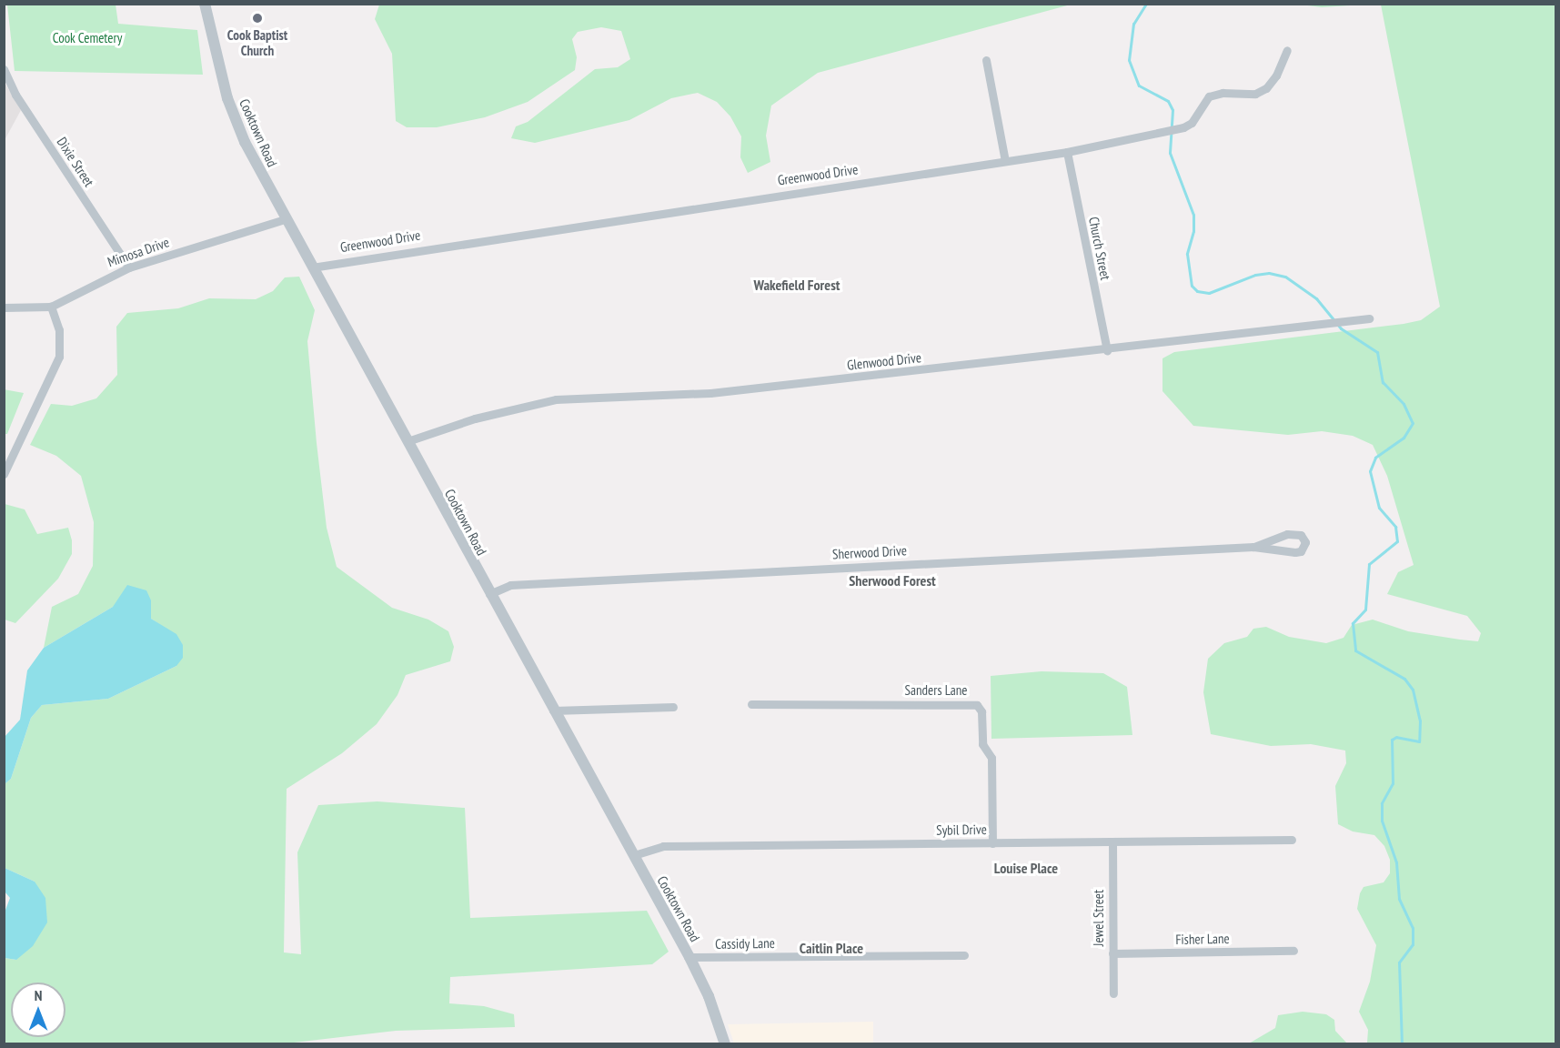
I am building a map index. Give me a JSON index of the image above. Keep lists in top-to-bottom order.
{
  "streets": {
    "street": [
      "Cooktown Road",
      "Dixie Street",
      "Greenwood Drive",
      "Church Street",
      "Mimosa Drive",
      "Glenwood Drive",
      "Sherwood Drive",
      "Sanders Lane",
      "Sybil Drive",
      "Jewel Street",
      "Fisher Lane",
      "Cassidy Lane"
    ]
  },
  "crossings": [
    ["Cooktown Road", "Greenwood Drive"],
    ["Cooktown Road", "Mimosa Drive"],
    ["Cooktown Road", "Glenwood Drive"],
    ["Cooktown Road", "Sherwood Drive"],
    ["Cooktown Road", "Sybil Drive"],
    ["Cooktown Road", "Cassidy Lane"],
    ["Dixie Street", "Mimosa Drive"],
    ["Greenwood Drive", "Church Street"],
    ["Church Street", "Glenwood Drive"],
    ["Sanders Lane", "Sybil Drive"],
    ["Sybil Drive", "Jewel Street"],
    ["Jewel Street", "Fisher Lane"]
  ],
  "districts": [
    "Wakefield Forest",
    "Sherwood Forest",
    "Louise Place",
    "Caitlin Place"
  ],
  "parks": ["Cook Cemetery"],
  "places": ["Cook Baptist Church"],
  "north": "top"
}
